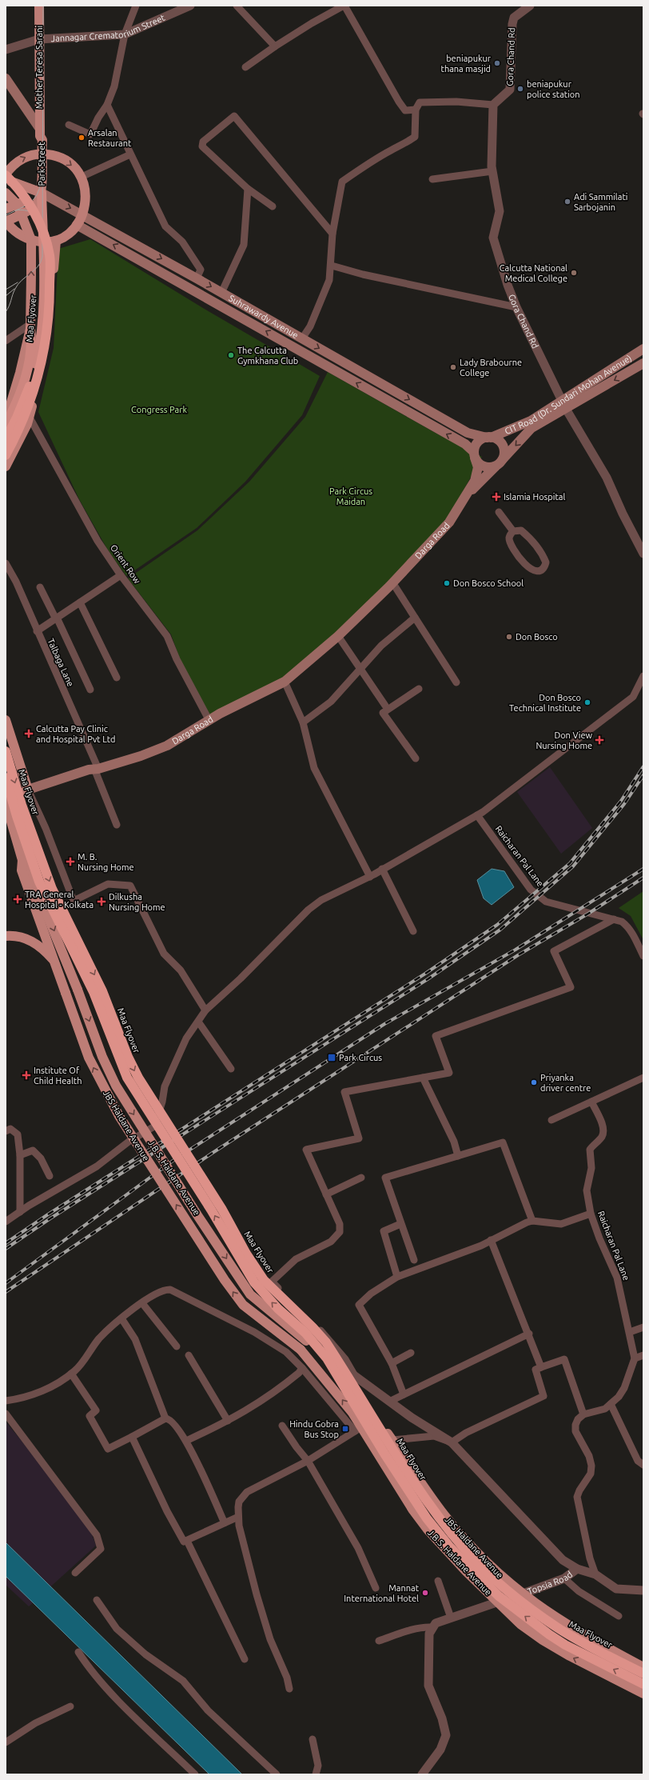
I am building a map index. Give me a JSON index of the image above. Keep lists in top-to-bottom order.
{
  "streets": {
    "highway": ["Maa Flyover"],
    "main road": [
      "Mother Teresa Sarani",
      "Park Street",
      "Suhrawardy Avenue",
      "CIT Road (Dr. Sundari Mohan Avenue)",
      "Darga Road",
      "JBS Haldane Avenue",
      "J.B.S. Haldane Avenue"
    ],
    "street": [
      "Jannagar Crematorium Street",
      "Gora Chand Rd",
      "Orient Row",
      "Talbaga Lane",
      "Raicharan Pal Lane",
      "Topsia Road"
    ]
  },
  "crossings": [
    ["Jannagar Crematorium Street", "Mother Teresa Sarani"],
    ["Gora Chand Rd", "CIT Road (Dr. Sundari Mohan Avenue)"],
    ["Mother Teresa Sarani", "Park Street"],
    ["Park Street", "Suhrawardy Avenue"],
    ["Park Street", "Maa Flyover"],
    ["Suhrawardy Avenue", "Maa Flyover"],
    ["Suhrawardy Avenue", "CIT Road (Dr. Sundari Mohan Avenue)"],
    ["Suhrawardy Avenue", "Darga Road"],
    ["Maa Flyover", "Darga Road"],
    ["Maa Flyover", "Orient Row"],
    ["CIT Road (Dr. Sundari Mohan Avenue)", "Darga Road"],
    ["Darga Road", "Orient Row"],
    ["Darga Road", "Talbaga Lane"],
    ["JBS Haldane Avenue", "J.B.S. Haldane Avenue"],
    ["JBS Haldane Avenue", "Topsia Road"],
    ["J.B.S. Haldane Avenue", "Topsia Road"]
  ],
  "parks": ["Congress Park", "Park Circus Maidan"],
  "places": {
    "other": [
      "beniapukur thana masjid",
      "beniapukur police station",
      "Arsalan Restaurant",
      "Adi Sammilati Sarbojanin",
      "Calcutta National Medical College",
      "The Calcutta Gymkhana Club",
      "Lady Brabourne College",
      "Don Bosco School",
      "Don Bosco",
      "Don Bosco Technical Institute",
      "Priyanka driver centre",
      "Mannat International Hotel"
    ],
    "health": [
      "Islamia Hospital",
      "Calcutta Pay Clinic and Hospital Pvt Ltd",
      "Don View Nursing Home",
      "M. B. Nursing Home",
      "TRA General Hospital - Kolkata",
      "Dilkusha Nursing Home",
      "Institute Of Child Health"
    ],
    "transit": ["Park Circus", "Hindu Gobra Bus Stop"]
  }
}
